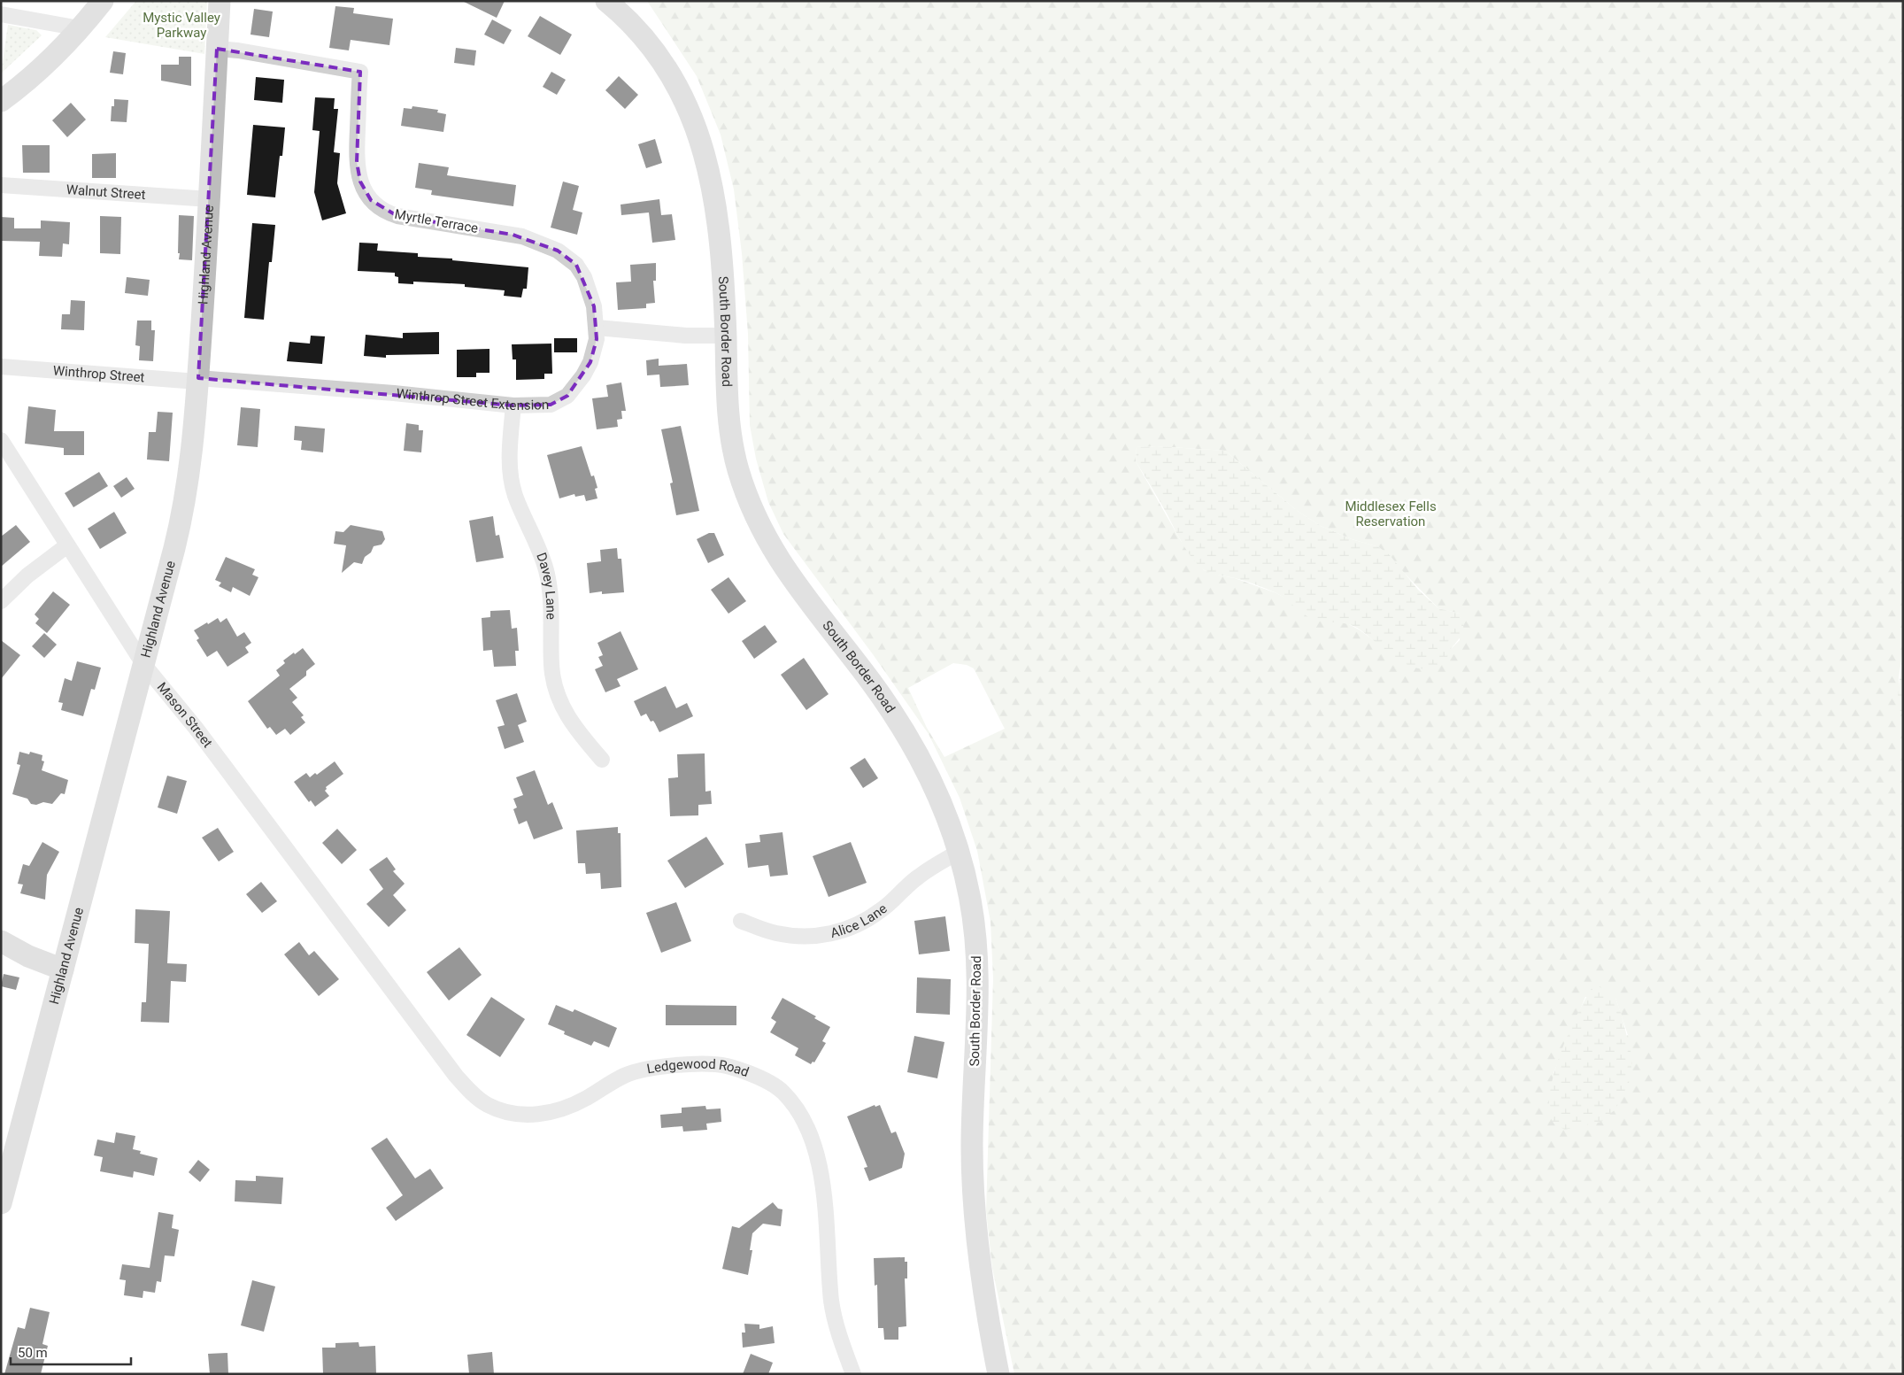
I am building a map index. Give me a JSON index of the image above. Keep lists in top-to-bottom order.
{
  "streets": {
    "main road": ["Highland Avenue", "South Border Road"],
    "street": [
      "Walnut Street",
      "Myrtle Terrace",
      "Winthrop Street",
      "Winthrop Street Extension",
      "Davey Lane",
      "Mason Street",
      "Alice Lane",
      "Ledgewood Road"
    ]
  },
  "crossings": [
    ["Walnut Street", "Highland Avenue"],
    ["Myrtle Terrace", "Highland Avenue"],
    ["Myrtle Terrace", "Winthrop Street Extension"],
    ["Highland Avenue", "Winthrop Street"],
    ["Highland Avenue", "Winthrop Street Extension"],
    ["Highland Avenue", "Mason Street"],
    ["South Border Road", "Alice Lane"],
    ["Winthrop Street", "Winthrop Street Extension"],
    ["Winthrop Street Extension", "Davey Lane"],
    ["Mason Street", "Ledgewood Road"]
  ],
  "parks": ["Mystic Valley Parkway", "Middlesex Fells Reservation"],
  "scale_bar": "50 m"
}
